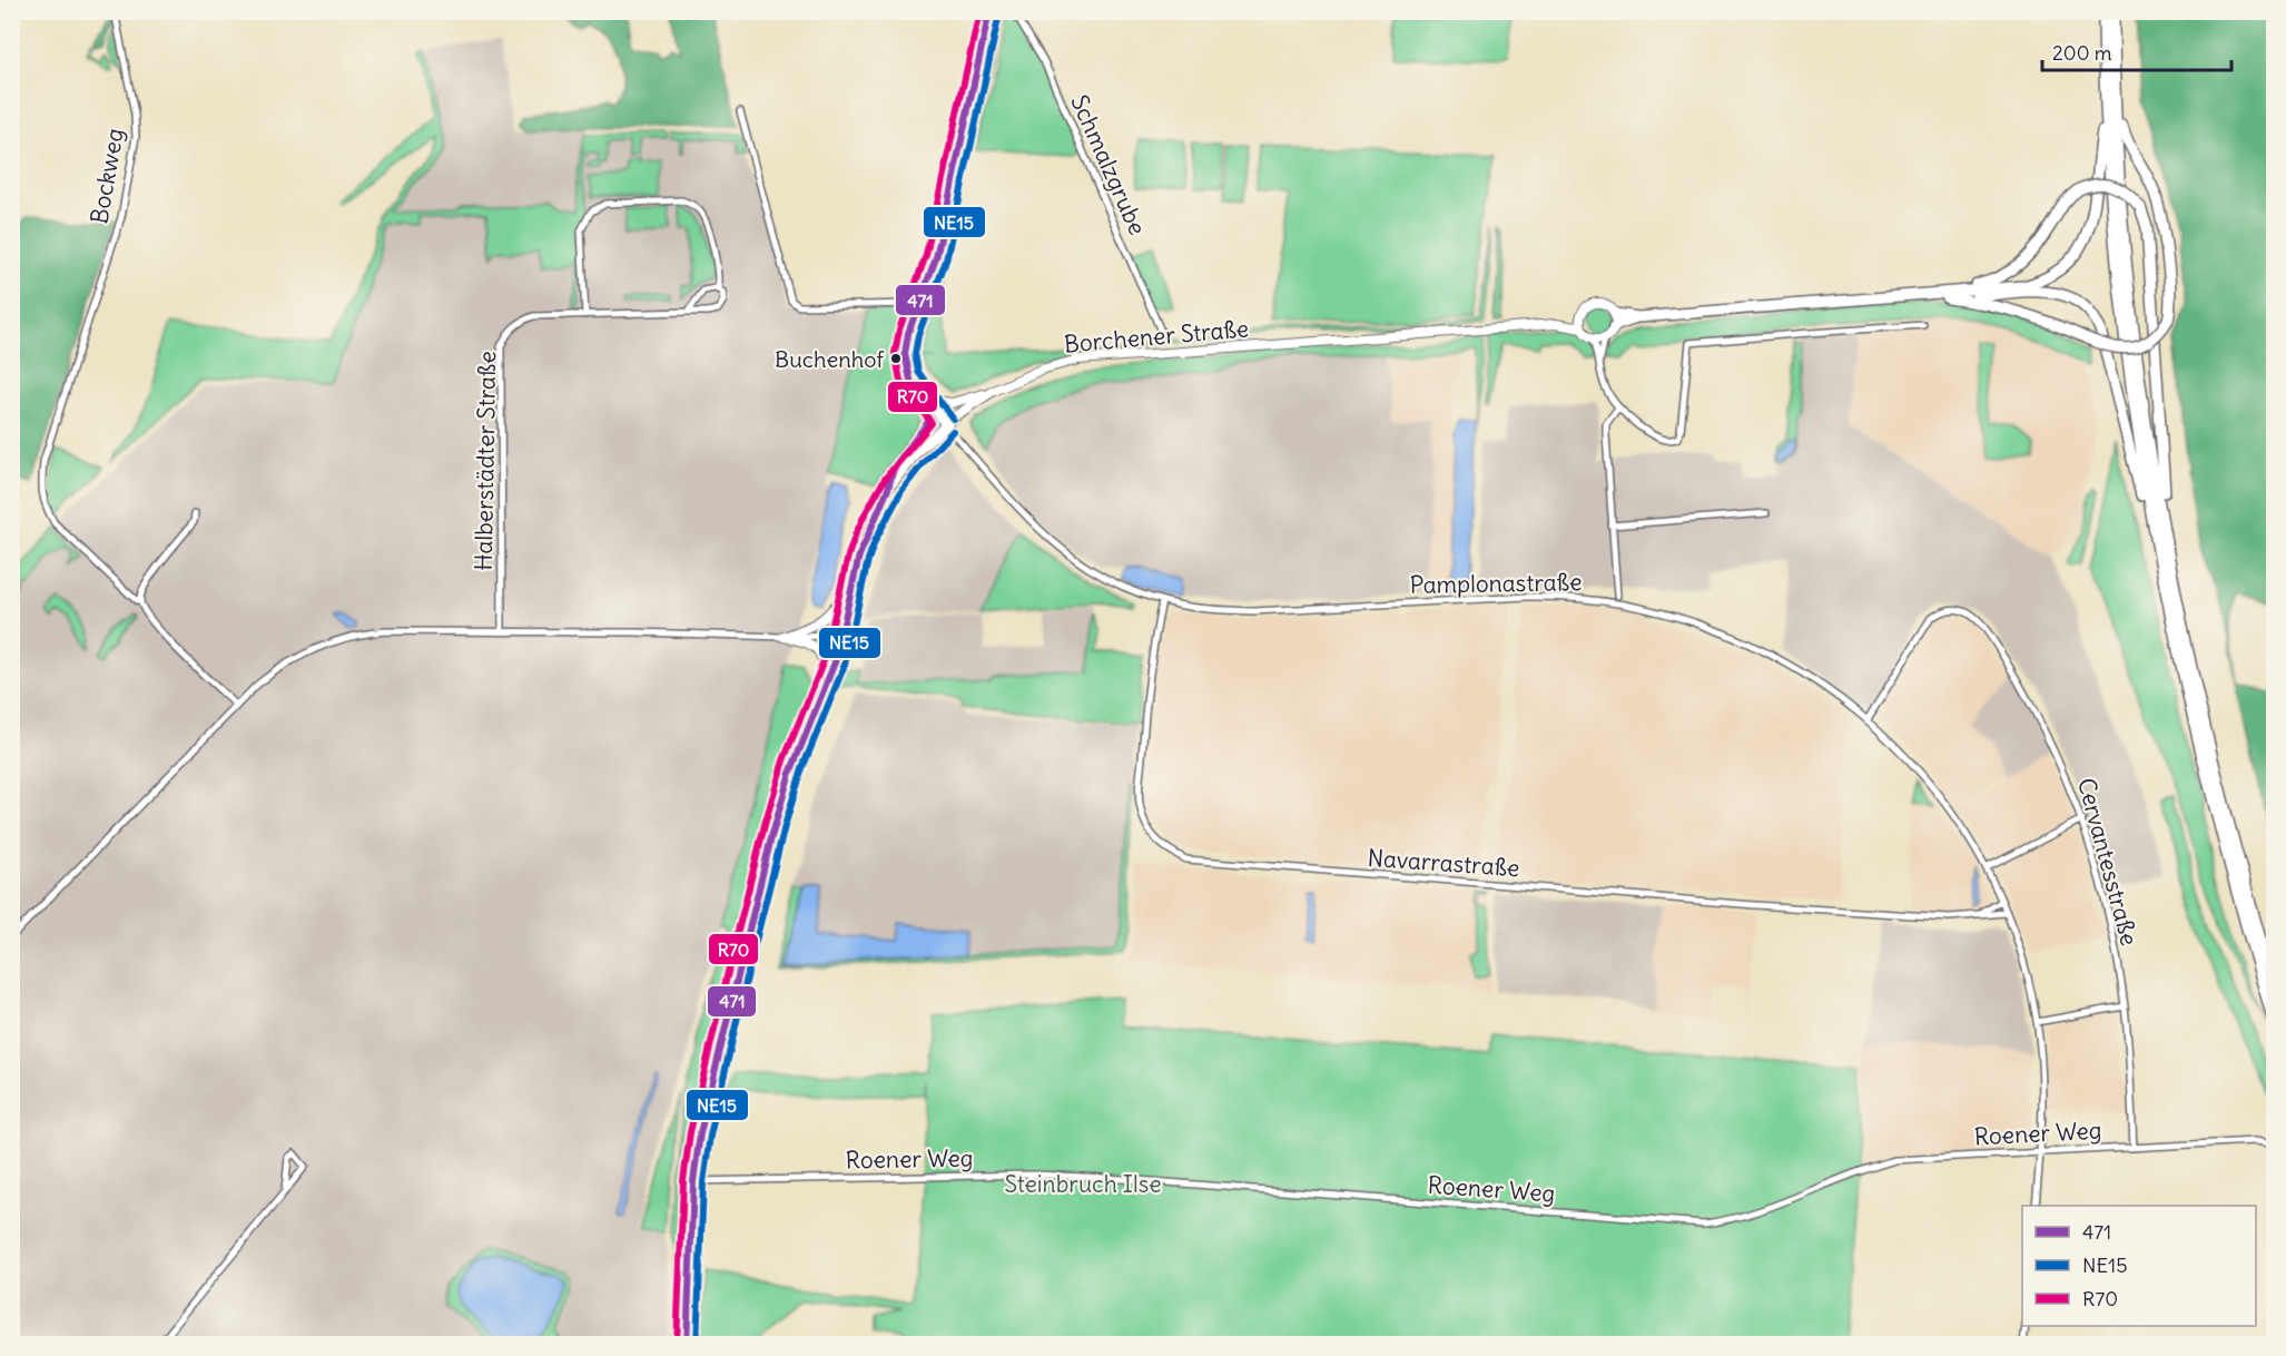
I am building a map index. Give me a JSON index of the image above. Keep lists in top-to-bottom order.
{
  "streets": {
    "main road": ["Borchener Straße"],
    "street": [
      "Schmalzgrube",
      "Bockweg",
      "Halberstädter Straße",
      "Pamplonastraße",
      "Cervantesstraße",
      "Navarrastraße",
      "Roener Weg"
    ]
  },
  "crossings": [
    ["Borchener Straße", "Pamplonastraße"],
    ["Borchener Straße", "Roener Weg"],
    ["Pamplonastraße", "Cervantesstraße"],
    ["Pamplonastraße", "Navarrastraße"],
    ["Pamplonastraße", "Roener Weg"],
    ["Cervantesstraße", "Roener Weg"]
  ],
  "parks": ["Steinbruch Ilse"],
  "places": ["Buchenhof"],
  "lines": ["transit line 471", "transit line R70", "transit line NE15"],
  "legend": ["471", "NE15", "R70"],
  "scale_bar": "200 m"
}
